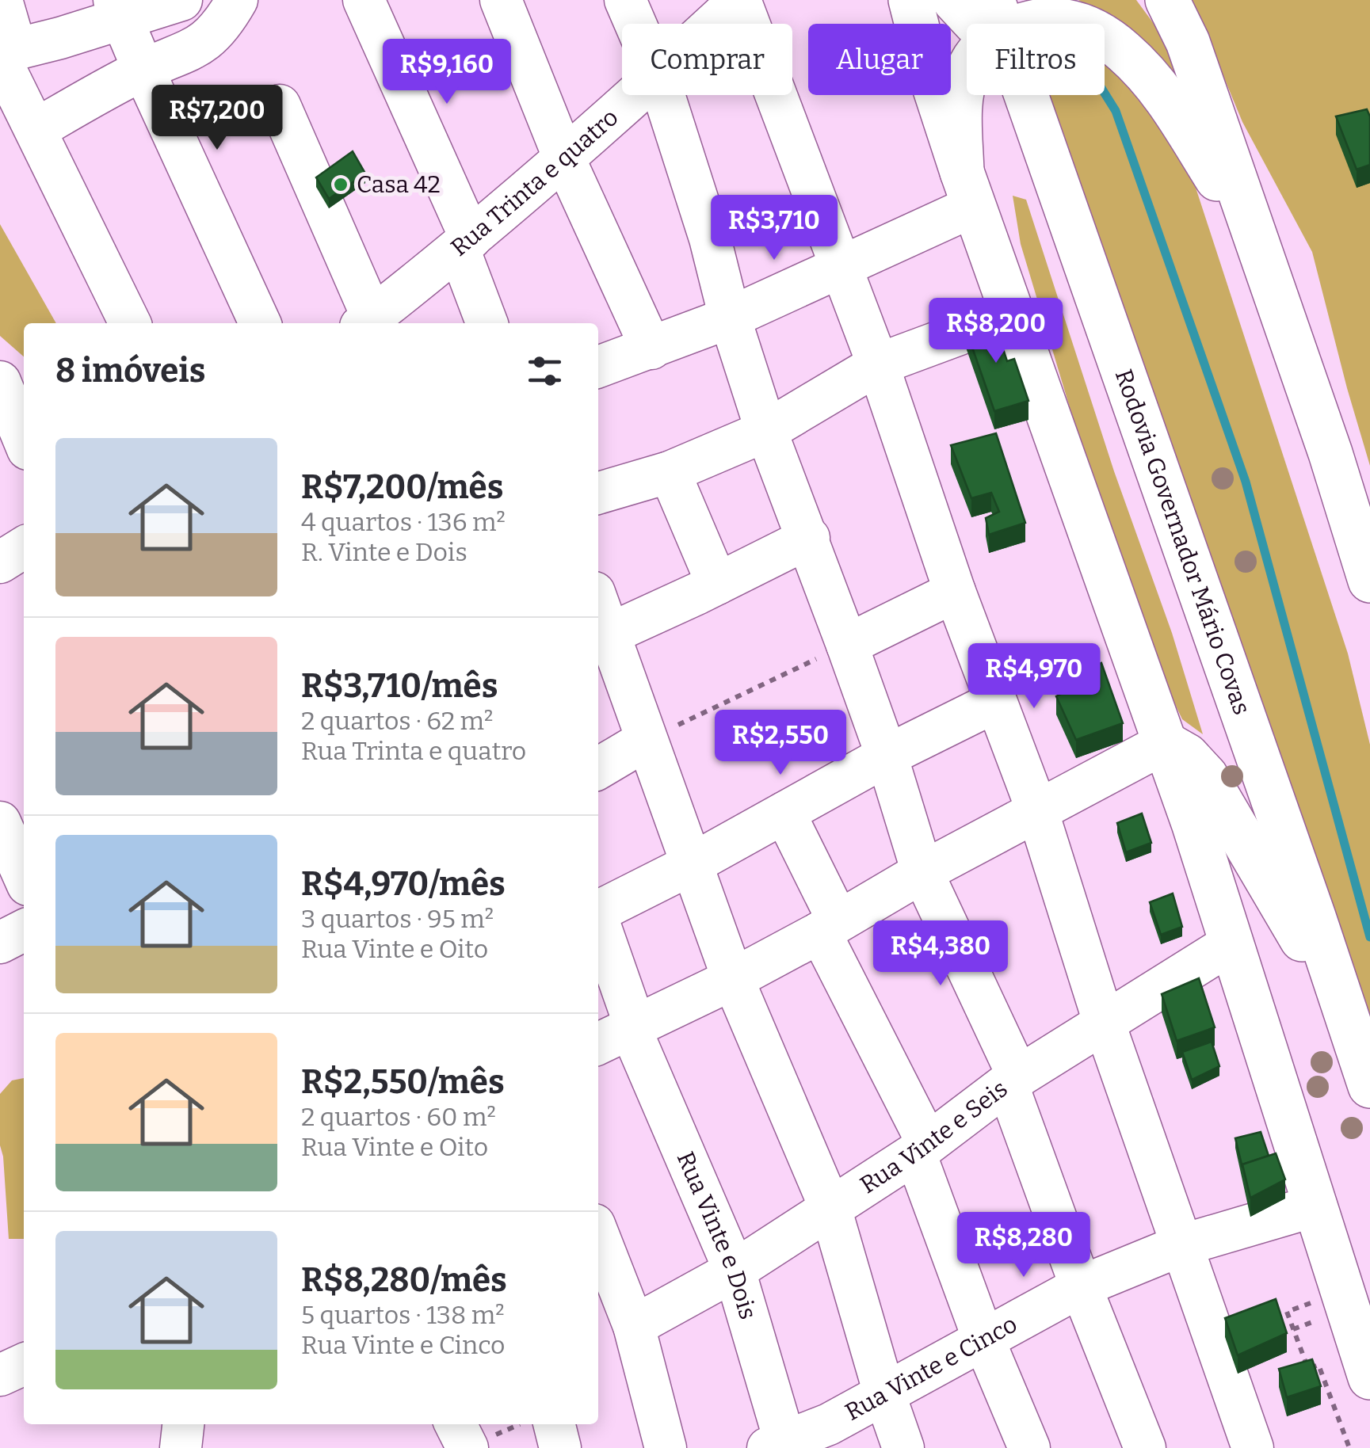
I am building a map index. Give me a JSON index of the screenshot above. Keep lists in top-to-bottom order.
{
  "streets": {
    "main road": ["Rodovia Governador Mário Covas"],
    "street": [
      "Rua Trinta e quatro",
      "Rua Vinte e Seis",
      "Rua Vinte e Dois",
      "Rua Vinte e Cinco"
    ]
  },
  "crossings": [
    ["Rua Vinte e Seis", "Rua Vinte e Dois"],
    ["Rua Vinte e Dois", "Rua Vinte e Cinco"]
  ],
  "places": ["Casa 42"],
  "page": {
    "chip": ["Comprar", "Alugar", "Filtros"],
    "price": [
      "R$9,160",
      "R$7,200",
      "R$3,710",
      "R$8,200",
      "R$4,970",
      "R$2,550",
      "R$4,380",
      "R$8,280"
    ],
    "heading": "8 imóveis",
    "list": [
      {
        "name": "R$7,200/mês",
        "note": "4 quartos · 136 m² · R. Vinte e Dois"
      },
      {
        "name": "R$3,710/mês",
        "note": "2 quartos · 62 m² · Rua Trinta e quatro"
      },
      {
        "name": "R$4,970/mês",
        "note": "3 quartos · 95 m² · Rua Vinte e Oito"
      },
      {
        "name": "R$2,550/mês",
        "note": "2 quartos · 60 m² · Rua Vinte e Oito"
      },
      {
        "name": "R$8,280/mês",
        "note": "5 quartos · 138 m² · Rua Vinte e Cinco"
      }
    ]
  }
}
